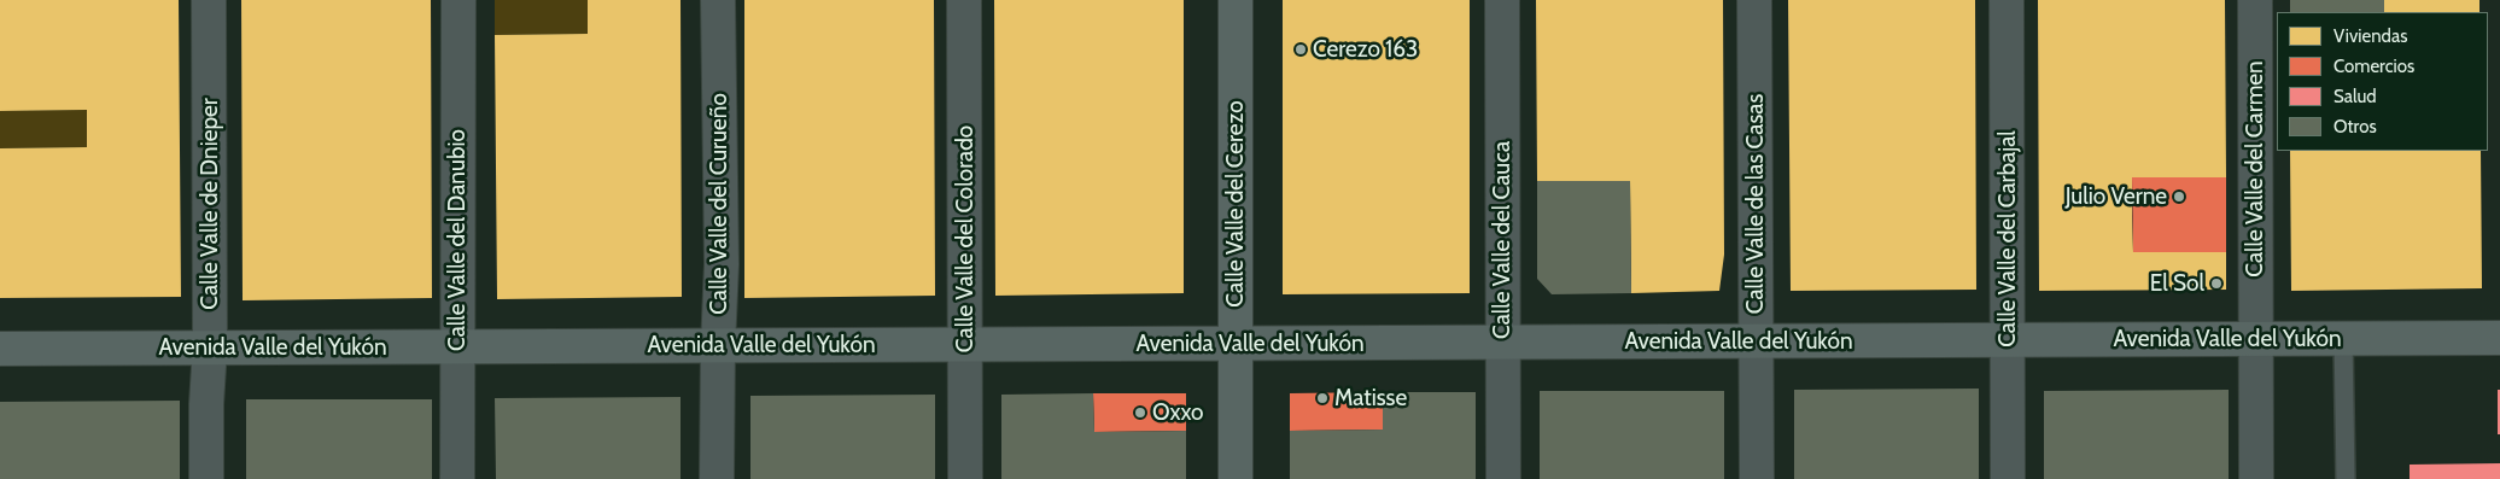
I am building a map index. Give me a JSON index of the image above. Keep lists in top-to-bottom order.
{
  "streets": {
    "street": [
      "Calle Valle del Carmen",
      "Calle Valle de Dnieper",
      "Calle Valle del Curueño",
      "Calle Valle del Cerezo",
      "Calle Valle de las Casas",
      "Calle Valle del Colorado",
      "Calle Valle del Carbajal",
      "Calle Valle del Danubio",
      "Calle Valle del Cauca",
      "Avenida Valle del Yukón"
    ]
  },
  "crossings": [
    ["Calle Valle del Carmen", "Avenida Valle del Yukón"],
    ["Calle Valle de Dnieper", "Avenida Valle del Yukón"],
    ["Calle Valle del Curueño", "Avenida Valle del Yukón"],
    ["Calle Valle del Cerezo", "Avenida Valle del Yukón"],
    ["Calle Valle de las Casas", "Avenida Valle del Yukón"],
    ["Calle Valle del Colorado", "Avenida Valle del Yukón"],
    ["Calle Valle del Carbajal", "Avenida Valle del Yukón"],
    ["Calle Valle del Danubio", "Avenida Valle del Yukón"],
    ["Calle Valle del Cauca", "Avenida Valle del Yukón"]
  ],
  "places": [
    "Cerezo 163",
    "Julio Verne",
    "El Sol",
    "Matisse",
    "Oxxo"
  ],
  "legend": [
    "Viviendas",
    "Comercios",
    "Salud",
    "Otros"
  ]
}
